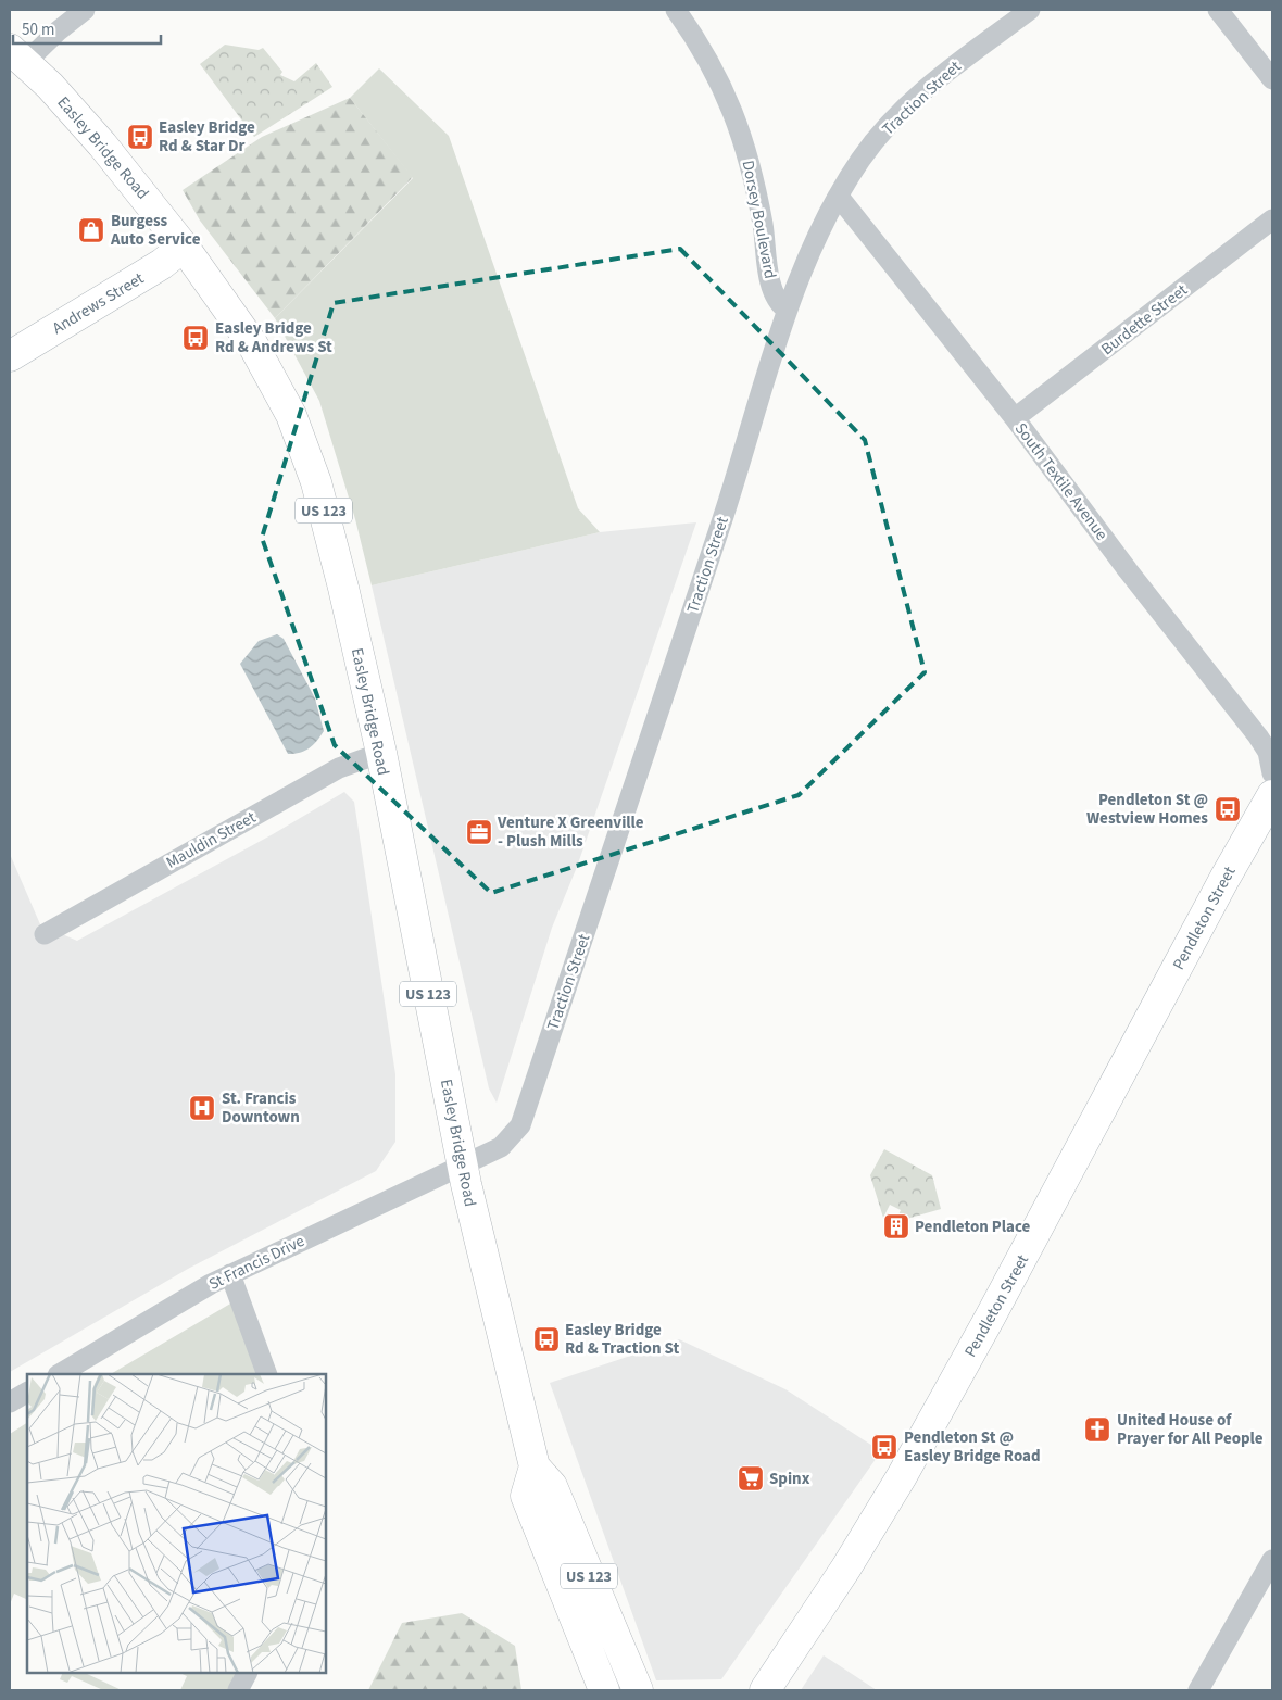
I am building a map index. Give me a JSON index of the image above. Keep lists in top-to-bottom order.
{
  "streets": {
    "main road": [
      "Easley Bridge Road",
      "Andrews Street",
      "US 123",
      "Pendleton Street"
    ],
    "street": [
      "Traction Street",
      "Dorsey Boulevard",
      "Burdette Street",
      "South Textile Avenue",
      "Mauldin Street",
      "St Francis Drive"
    ]
  },
  "crossings": [
    ["Traction Street", "Easley Bridge Road"],
    ["Traction Street", "Dorsey Boulevard"],
    ["Traction Street", "South Textile Avenue"],
    ["Traction Street", "St Francis Drive"],
    ["Easley Bridge Road", "Andrews Street"],
    ["Easley Bridge Road", "US 123"],
    ["Easley Bridge Road", "Mauldin Street"],
    ["Easley Bridge Road", "St Francis Drive"],
    ["Burdette Street", "South Textile Avenue"]
  ],
  "places": {
    "bus stop": [
      "Easley Bridge Rd & Star Dr",
      "Easley Bridge Rd & Andrews St",
      "Pendleton St @ Westview Homes",
      "Easley Bridge Rd & Traction St",
      "Pendleton St @ Easley Bridge Road"
    ],
    "shop": ["Burgess Auto Service"],
    "office": ["Venture X Greenville - Plush Mills"],
    "hospital": ["St. Francis Downtown"],
    "building": ["Pendleton Place"],
    "church": ["United House of Prayer for All People"],
    "supermarket": ["Spinx"]
  },
  "scale_bar": "50 m"
}
